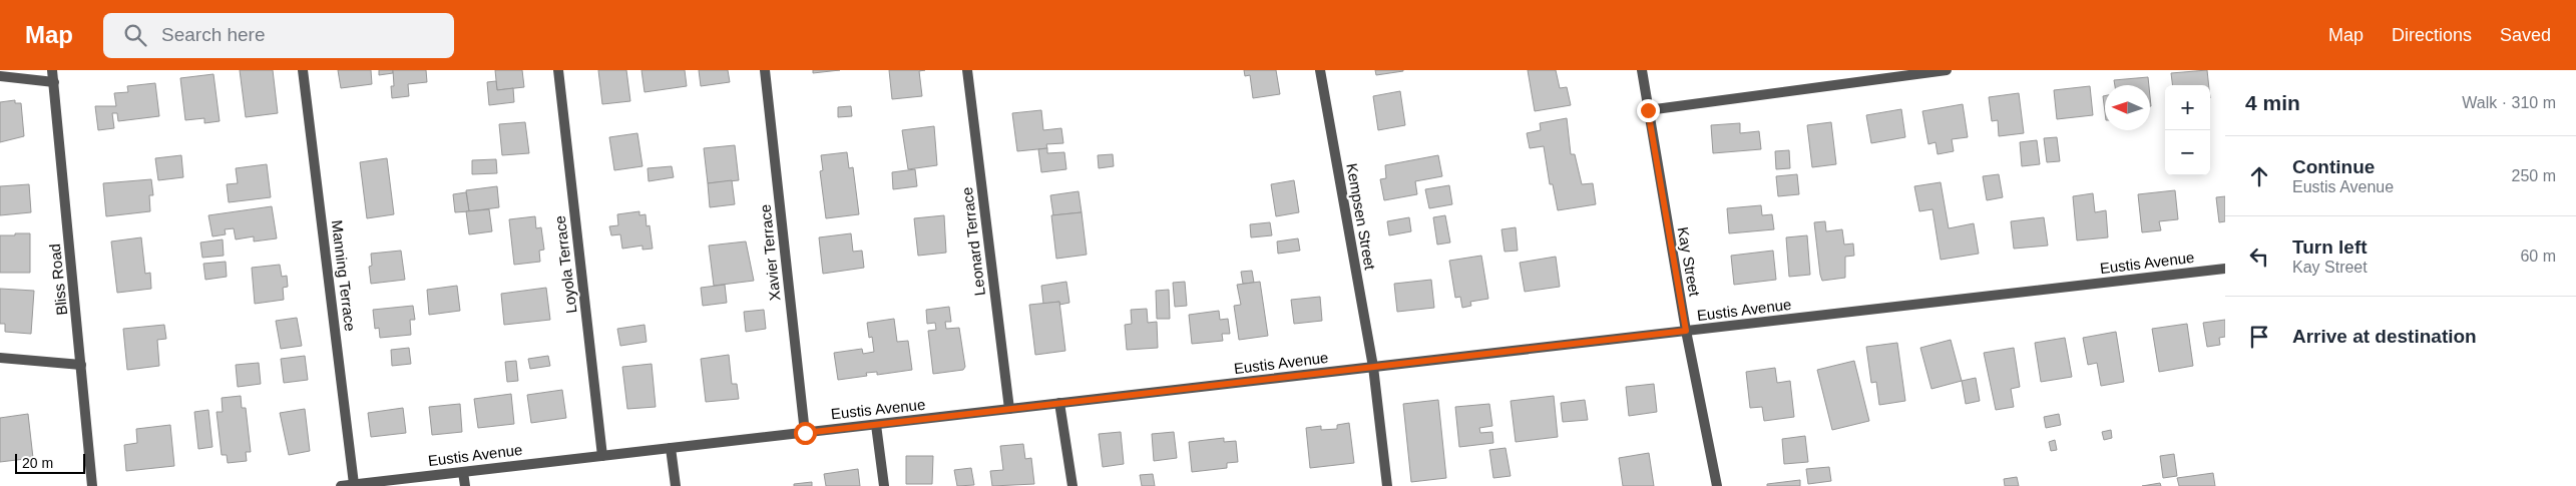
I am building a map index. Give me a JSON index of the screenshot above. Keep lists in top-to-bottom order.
{
  "streets": {
    "street": [
      "Kempsen Street",
      "Leonard Terrace",
      "Xavier Terrace",
      "Kay Street",
      "Eustis Avenue",
      "Loyola Terrace",
      "Manning Terrace",
      "Bliss Road"
    ]
  },
  "crossings": [
    ["Kempsen Street", "Eustis Avenue"],
    ["Leonard Terrace", "Eustis Avenue"],
    ["Xavier Terrace", "Eustis Avenue"],
    ["Kay Street", "Eustis Avenue"],
    ["Eustis Avenue", "Loyola Terrace"],
    ["Eustis Avenue", "Manning Terrace"]
  ],
  "scale_bar": "20 m",
  "north": "left",
  "page": {
    "header": "Map",
    "search": "Search here",
    "nav": ["Map", "Directions", "Saved"],
    "heading": ["4 min", "Walk · 310 m"],
    "map_buttons": ["+", "−"],
    "list": [
      ["Continue", "Eustis Avenue", "250 m"],
      ["Turn left", "Kay Street", "60 m"],
      "Arrive at destination"
    ],
    "scale": "20 m"
  }
}
